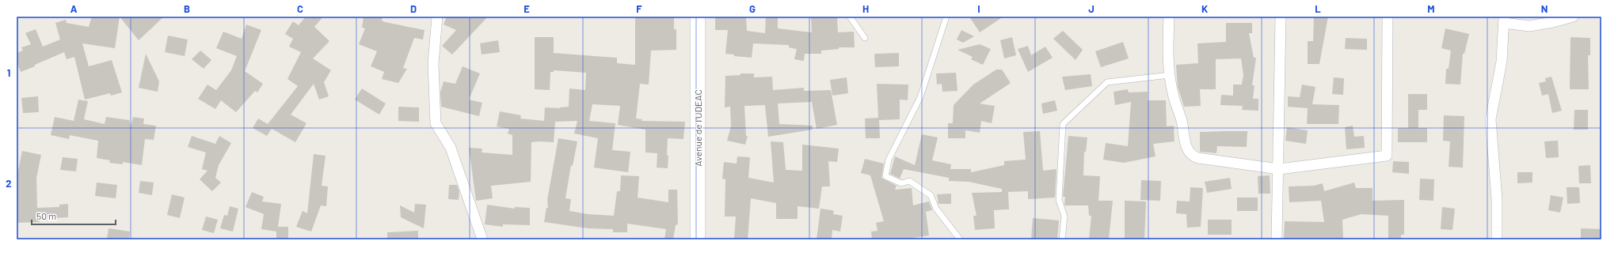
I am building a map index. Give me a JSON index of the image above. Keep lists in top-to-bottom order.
{
  "streets": {
    "main road": ["Avenue de I'UDEAC"]
  },
  "scale_bar": "50 m",
  "grid": {
    "columns": [
      "A",
      "B",
      "C",
      "D",
      "E",
      "F",
      "G",
      "H",
      "I",
      "J",
      "K",
      "L",
      "M",
      "N"
    ],
    "rows": ["1", "2"]
  }
}
